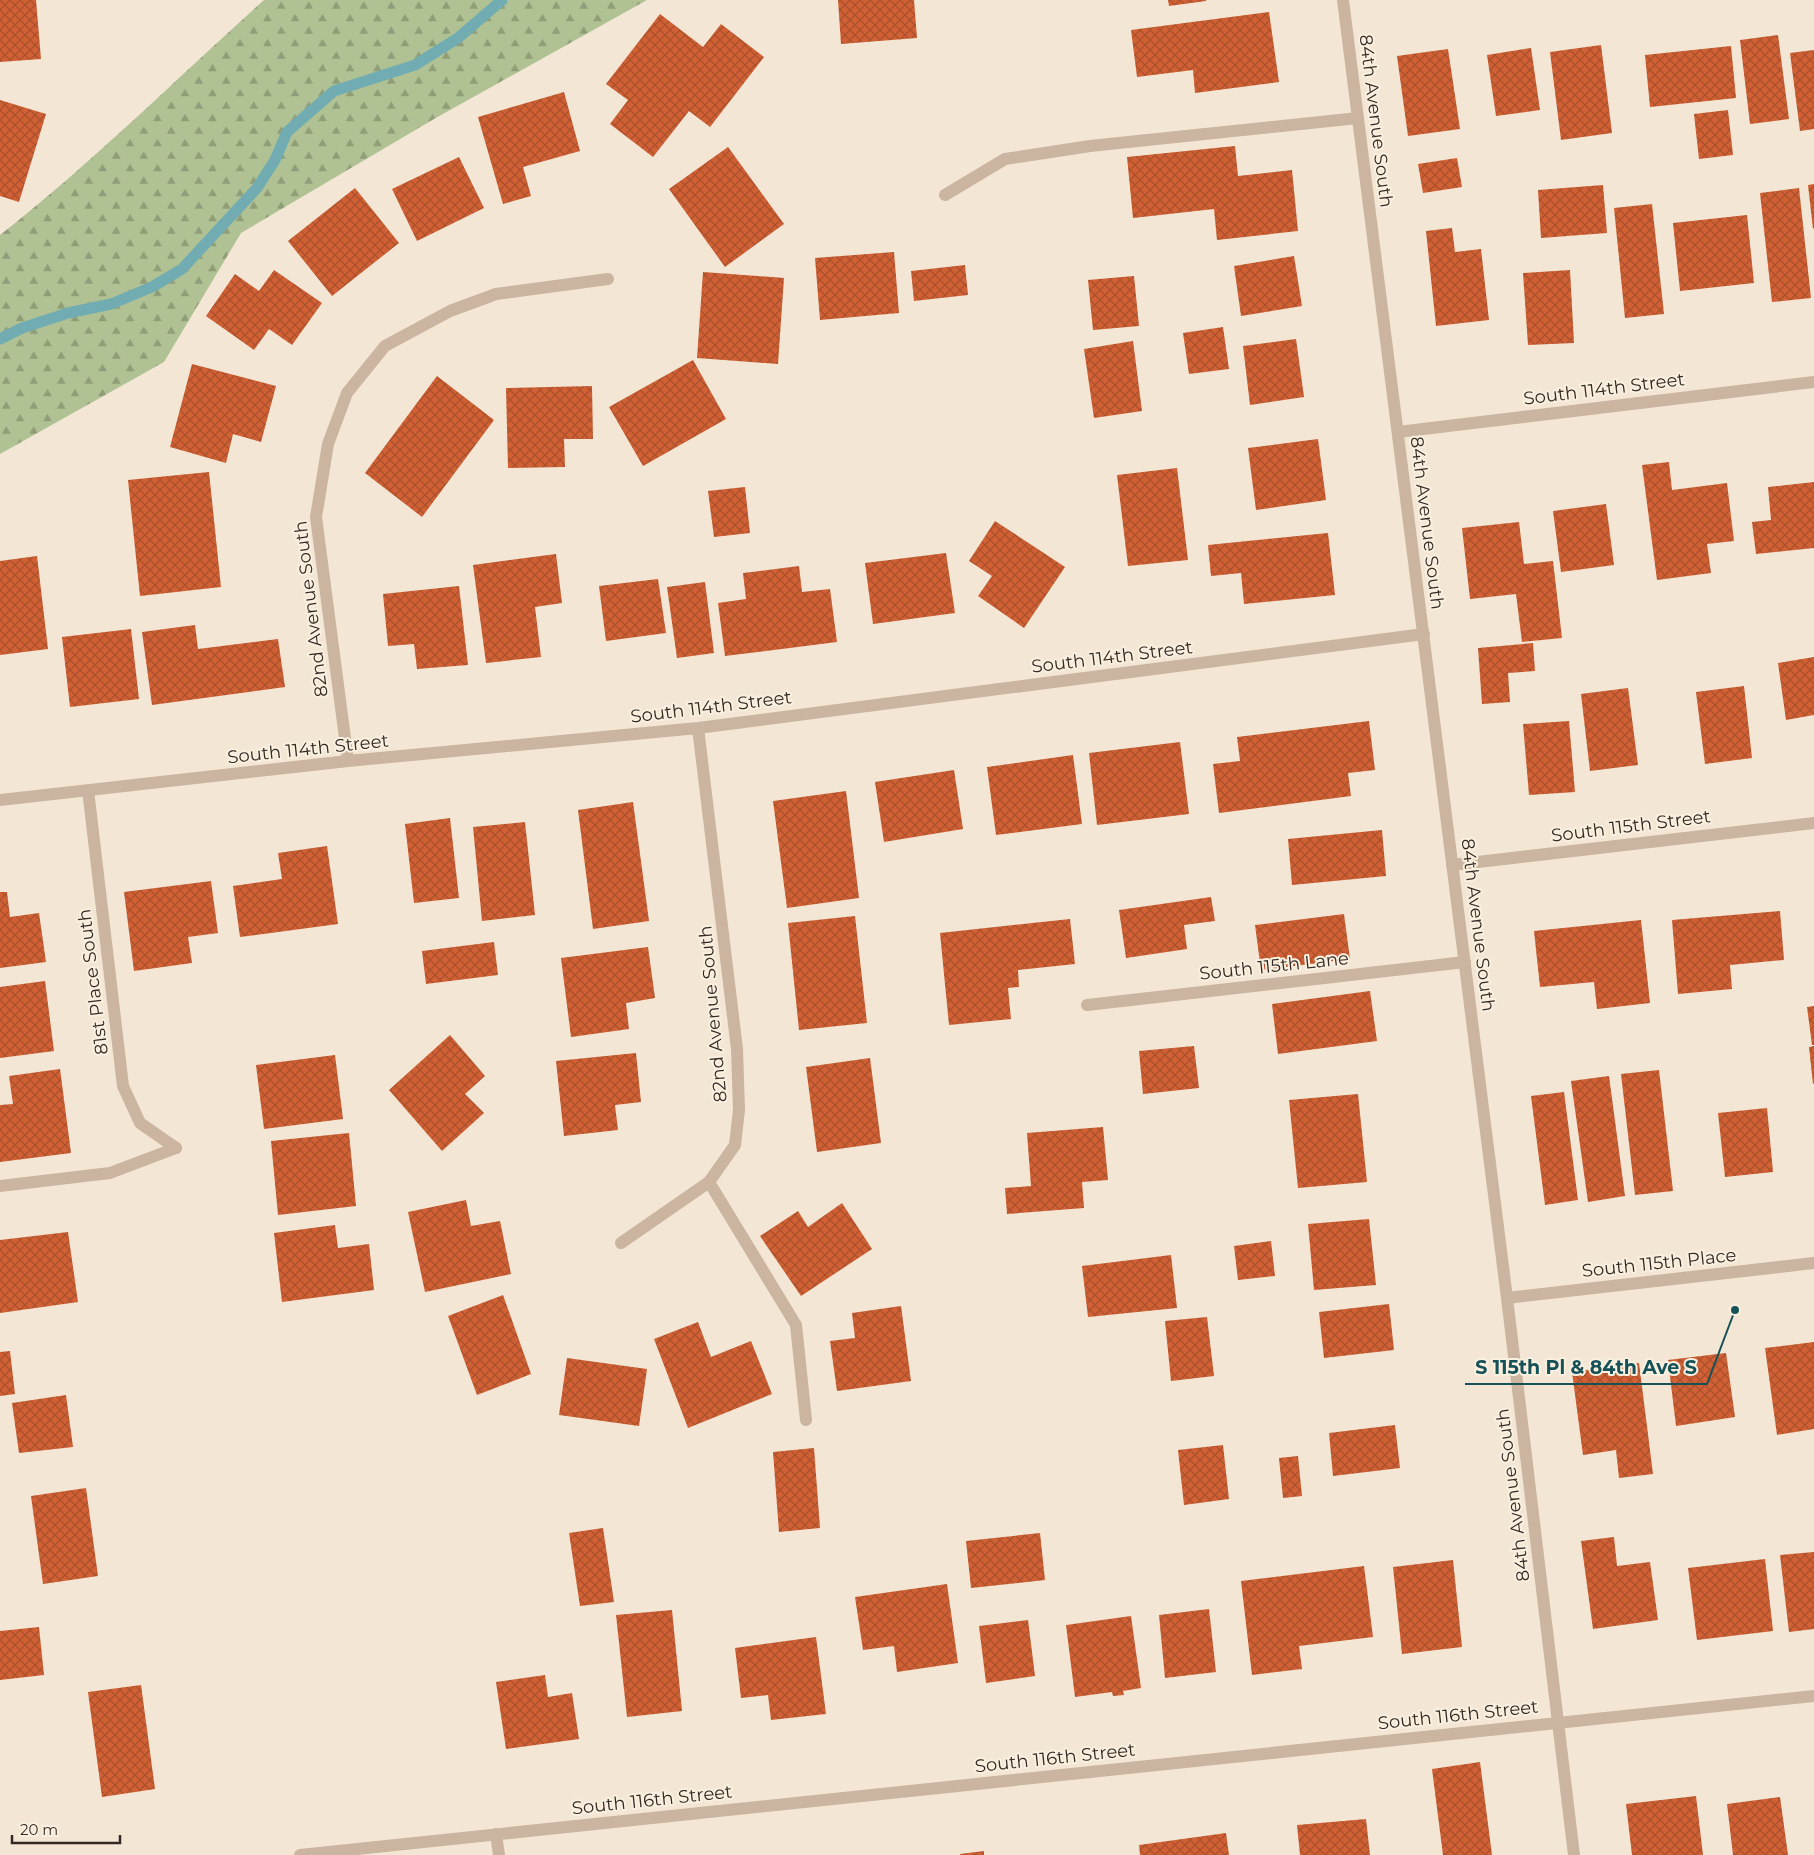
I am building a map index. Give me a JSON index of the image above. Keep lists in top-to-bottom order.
{
  "streets": {
    "street": [
      "84th Avenue South",
      "South 114th Street",
      "82nd Avenue South",
      "South 115th Street",
      "South 115th Lane",
      "81st Place South",
      "South 115th Place",
      "South 116th Street"
    ]
  },
  "crossings": [
    ["84th Avenue South", "South 114th Street"],
    ["84th Avenue South", "South 115th Street"],
    ["84th Avenue South", "South 115th Lane"],
    ["84th Avenue South", "South 115th Place"],
    ["84th Avenue South", "South 116th Street"],
    ["South 114th Street", "82nd Avenue South"],
    ["South 114th Street", "81st Place South"]
  ],
  "places": ["S 115th Pl & 84th Ave S"],
  "scale_bar": "20 m"
}
